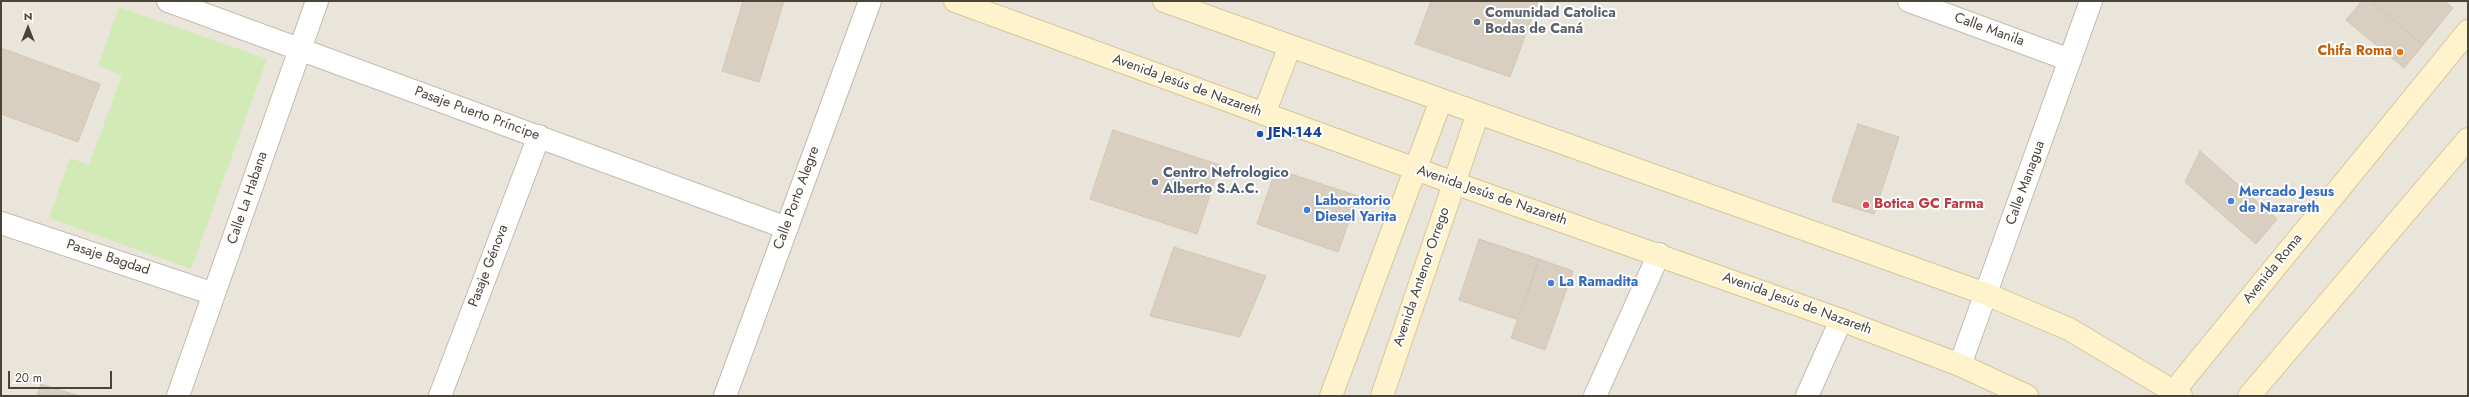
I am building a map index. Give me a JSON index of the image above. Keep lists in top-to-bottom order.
{
  "streets": {
    "main road": ["Avenida Jesús de Nazareth", "Avenida Roma", "Avenida Antenor Orrego"],
    "street": [
      "Calle Manila",
      "Pasaje Puerto Príncipe",
      "Calle Managua",
      "Calle La Habana",
      "Calle Porto Alegre",
      "Pasaje Bagdad",
      "Pasaje Génova"
    ]
  },
  "crossings": [
    ["Calle Manila", "Calle Managua"],
    ["Avenida Jesús de Nazareth", "Calle Managua"],
    ["Avenida Jesús de Nazareth", "Avenida Antenor Orrego"],
    ["Pasaje Puerto Príncipe", "Calle La Habana"],
    ["Pasaje Puerto Príncipe", "Calle Porto Alegre"],
    ["Pasaje Puerto Príncipe", "Pasaje Génova"],
    ["Calle La Habana", "Pasaje Bagdad"]
  ],
  "places": [
    "Comunidad Catolica Bodas de Caná",
    "Chifa Roma",
    "JEN-144",
    "Centro Nefrologico Alberto S.A.C.",
    "Mercado Jesus de Nazareth",
    "Botica GC Farma",
    "Laboratorio Diesel Yarita",
    "La Ramadita"
  ],
  "scale_bar": "20 m",
  "north": "top"
}
